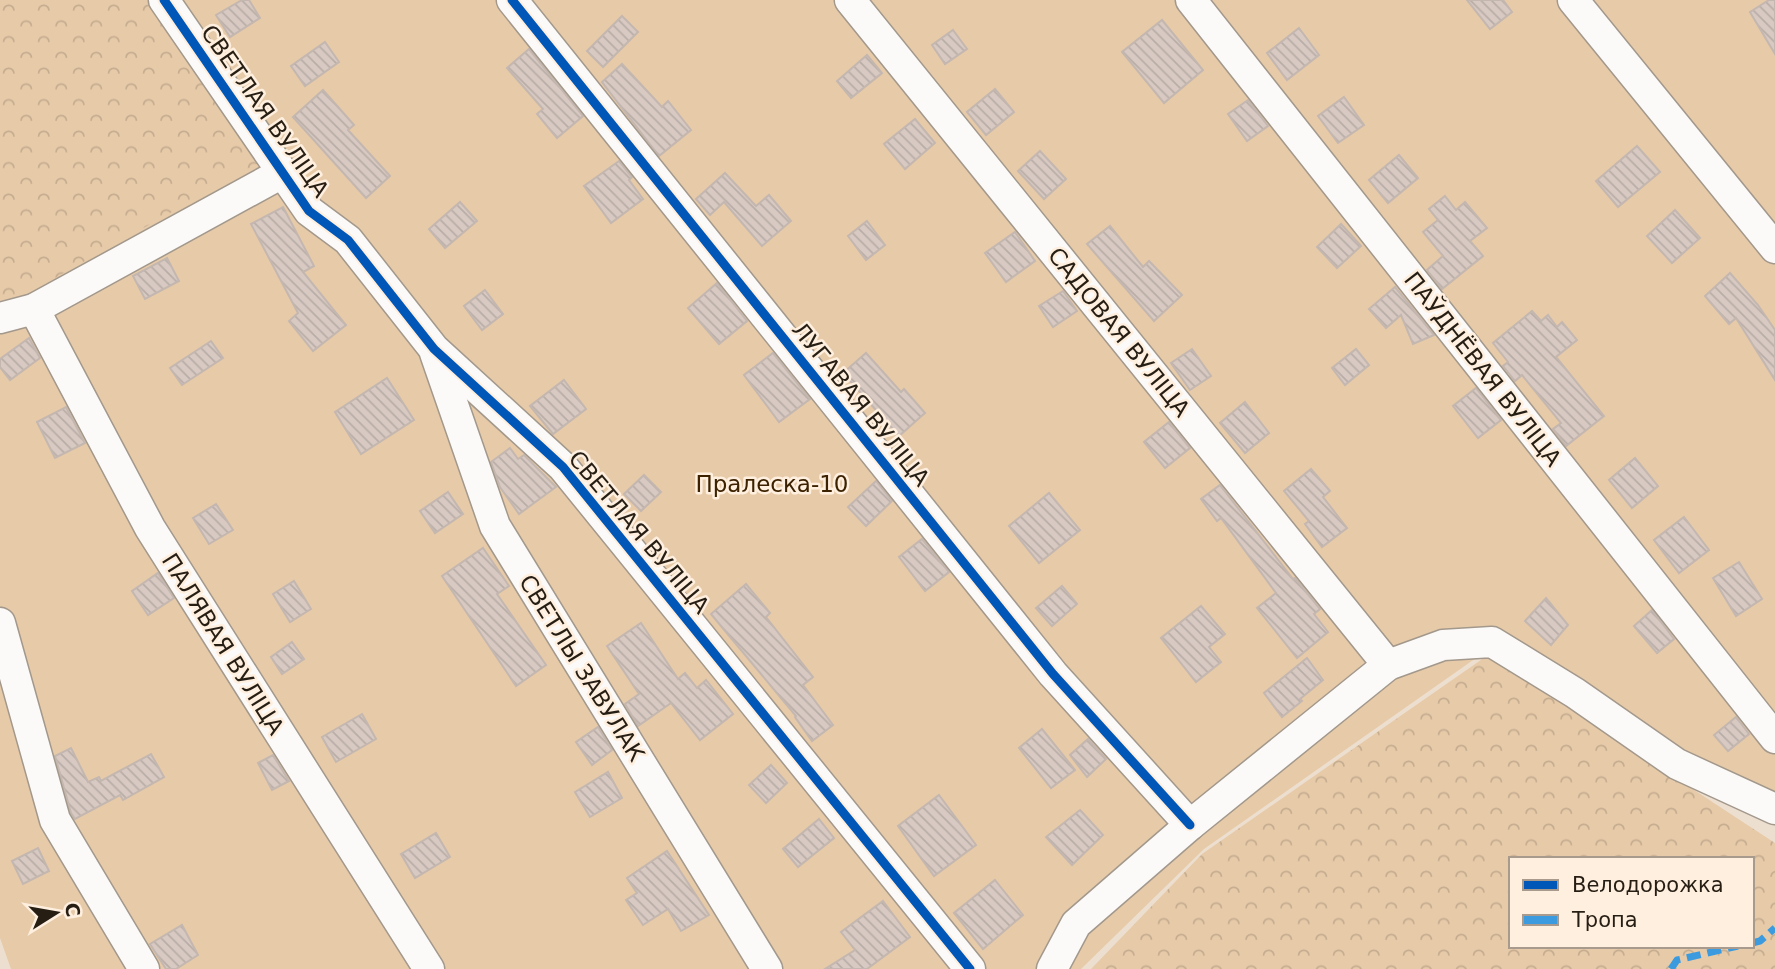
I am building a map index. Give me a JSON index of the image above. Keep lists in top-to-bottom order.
{
  "streets": {
    "street": [
      "СВЕТЛАЯ ВУЛІЦА",
      "САДОВАЯ ВУЛІЦА",
      "ПАЎДНЁВАЯ ВУЛІЦА",
      "ЛУГАВАЯ ВУЛІЦА",
      "ПАЛЯВАЯ ВУЛІЦА",
      "СВЕТЛЫ ЗАВУЛАК"
    ]
  },
  "crossings": [
    ["СВЕТЛАЯ ВУЛІЦА", "СВЕТЛЫ ЗАВУЛАК"]
  ],
  "parks": ["Пралеска-10"],
  "legend": ["Велодорожка", "Тропа"],
  "north": "right"
}
